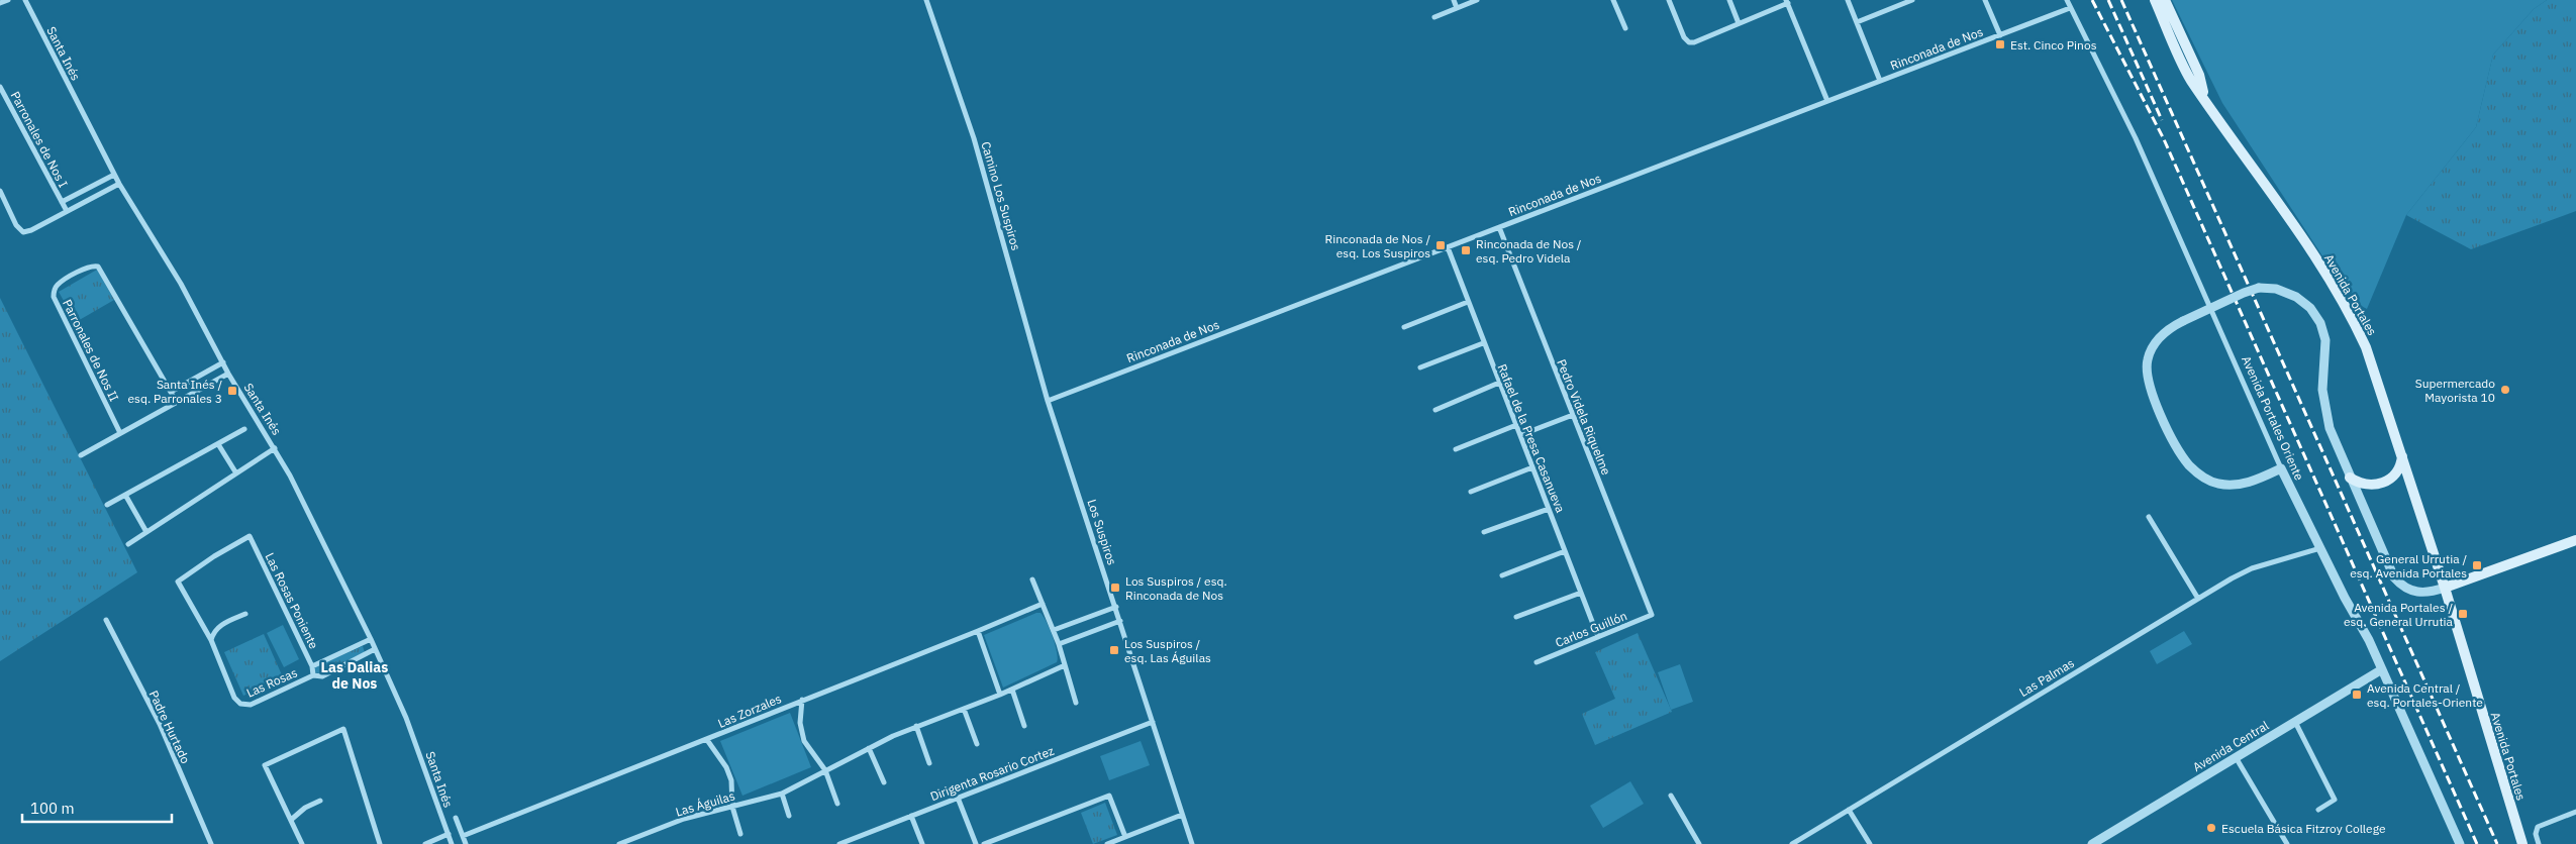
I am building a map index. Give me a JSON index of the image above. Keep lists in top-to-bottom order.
{
  "streets": {
    "main road": ["Avenida Portales"],
    "street": [
      "Rinconada de Nos",
      "Santa Inés",
      "Parronales de Nos I",
      "Camino Los Suspiros",
      "Parronales de Nos II",
      "Pedro Videla Riquelme",
      "Avenida Portales Oriente",
      "Rafael de la Presa Casanueva",
      "Los Suspiros",
      "Las Rosas Poniente",
      "Carlos Guillón",
      "Las Palmas",
      "Las Rosas",
      "Las Zorzales",
      "Padre Hurtado",
      "Avenida Central",
      "Dirigenta Rosario Cortez",
      "Las Águilas"
    ]
  },
  "crossings": [
    ["Rinconada de Nos", "Camino Los Suspiros"],
    ["Rinconada de Nos", "Pedro Videla Riquelme"],
    ["Rinconada de Nos", "Avenida Portales Oriente"],
    ["Rinconada de Nos", "Rafael de la Presa Casanueva"],
    ["Rinconada de Nos", "Los Suspiros"],
    ["Santa Inés", "Parronales de Nos I"],
    ["Santa Inés", "Las Rosas"],
    ["Santa Inés", "Las Zorzales"],
    ["Camino Los Suspiros", "Los Suspiros"],
    ["Pedro Videla Riquelme", "Carlos Guillón"],
    ["Avenida Portales Oriente", "Las Palmas"],
    ["Avenida Portales Oriente", "Avenida Central"],
    ["Rafael de la Presa Casanueva", "Carlos Guillón"],
    ["Los Suspiros", "Dirigenta Rosario Cortez"],
    ["Las Rosas Poniente", "Las Rosas"]
  ],
  "districts": ["Las Dalias de Nos"],
  "places": {
    "transit": [
      "Est. Cinco Pinos",
      "Rinconada de Nos / esq. Los Suspiros",
      "Rinconada de Nos / esq. Pedro Videla",
      "Santa Inés / esq. Parronales 3",
      "General Urrutia / esq. Avenida Portales",
      "Los Suspiros / esq. Rinconada de Nos",
      "Avenida Portales / esq. General Urrutia",
      "Los Suspiros / esq. Las Águilas",
      "Avenida Central / esq. Portales-Oriente"
    ],
    "other": ["Supermercado Mayorista 10", "Escuela Básica Fitzroy College"]
  },
  "scale_bar": "100 m"
}
